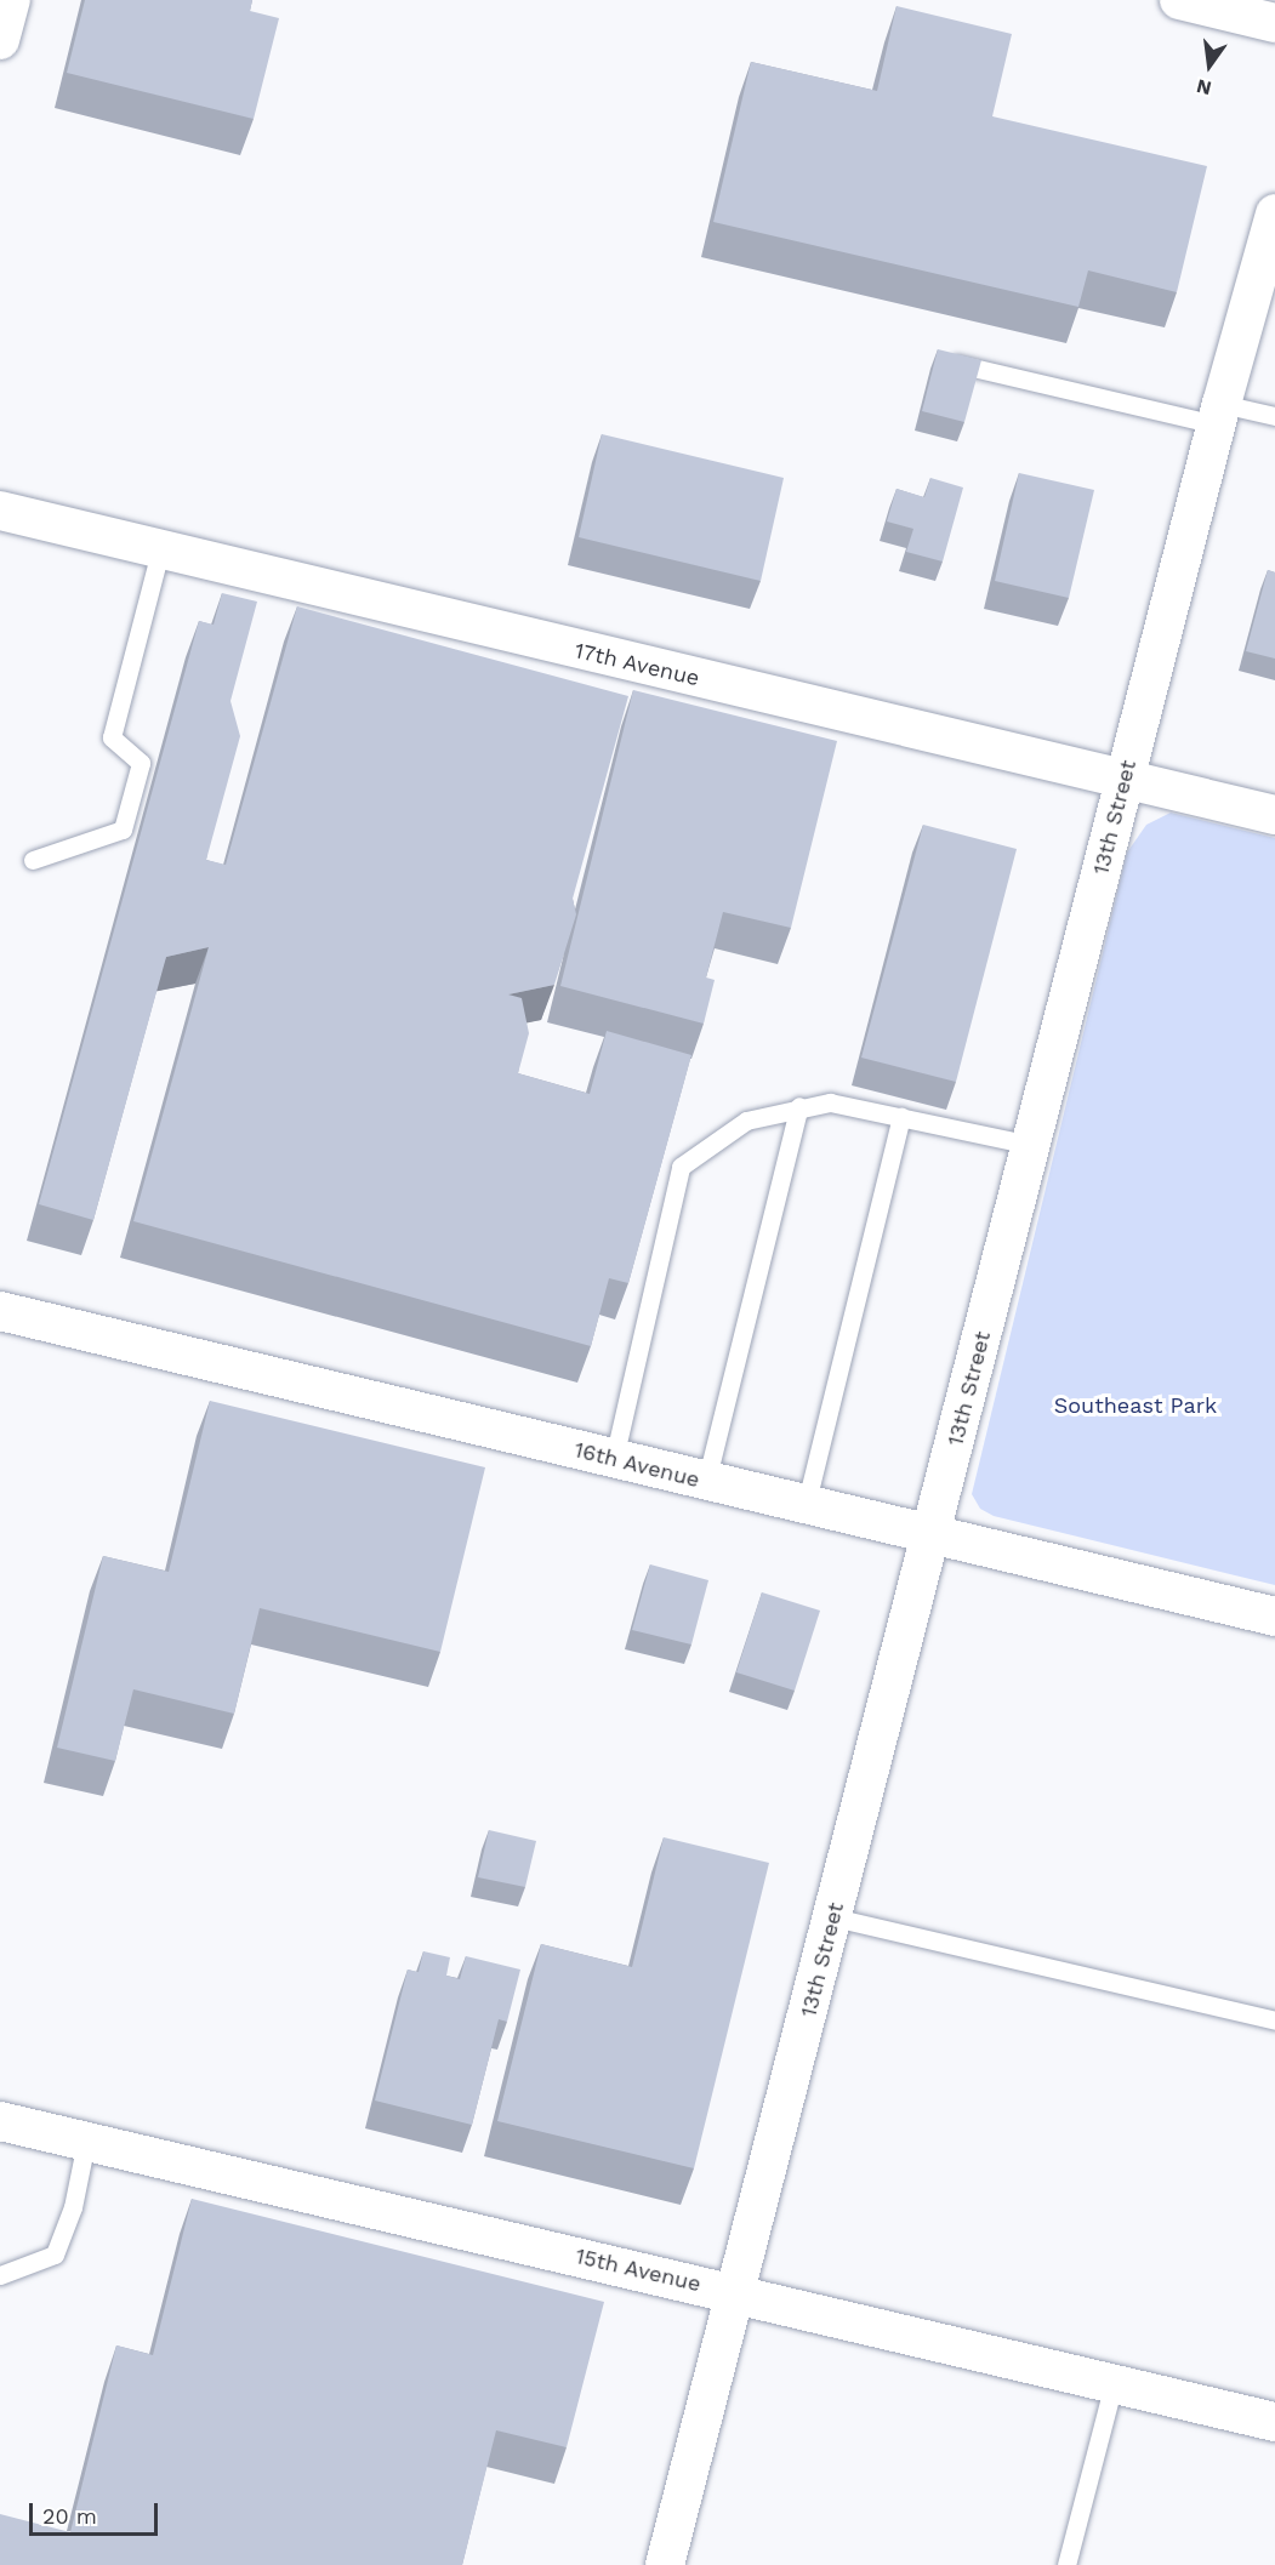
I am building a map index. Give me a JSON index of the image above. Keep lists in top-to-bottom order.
{
  "streets": {
    "street": [
      "17th Avenue",
      "13th Street",
      "16th Avenue",
      "15th Avenue"
    ]
  },
  "crossings": [
    ["17th Avenue", "13th Street"],
    ["13th Street", "16th Avenue"],
    ["13th Street", "15th Avenue"]
  ],
  "parks": ["Southeast Park"],
  "scale_bar": "20 m",
  "north": "bottom"
}
